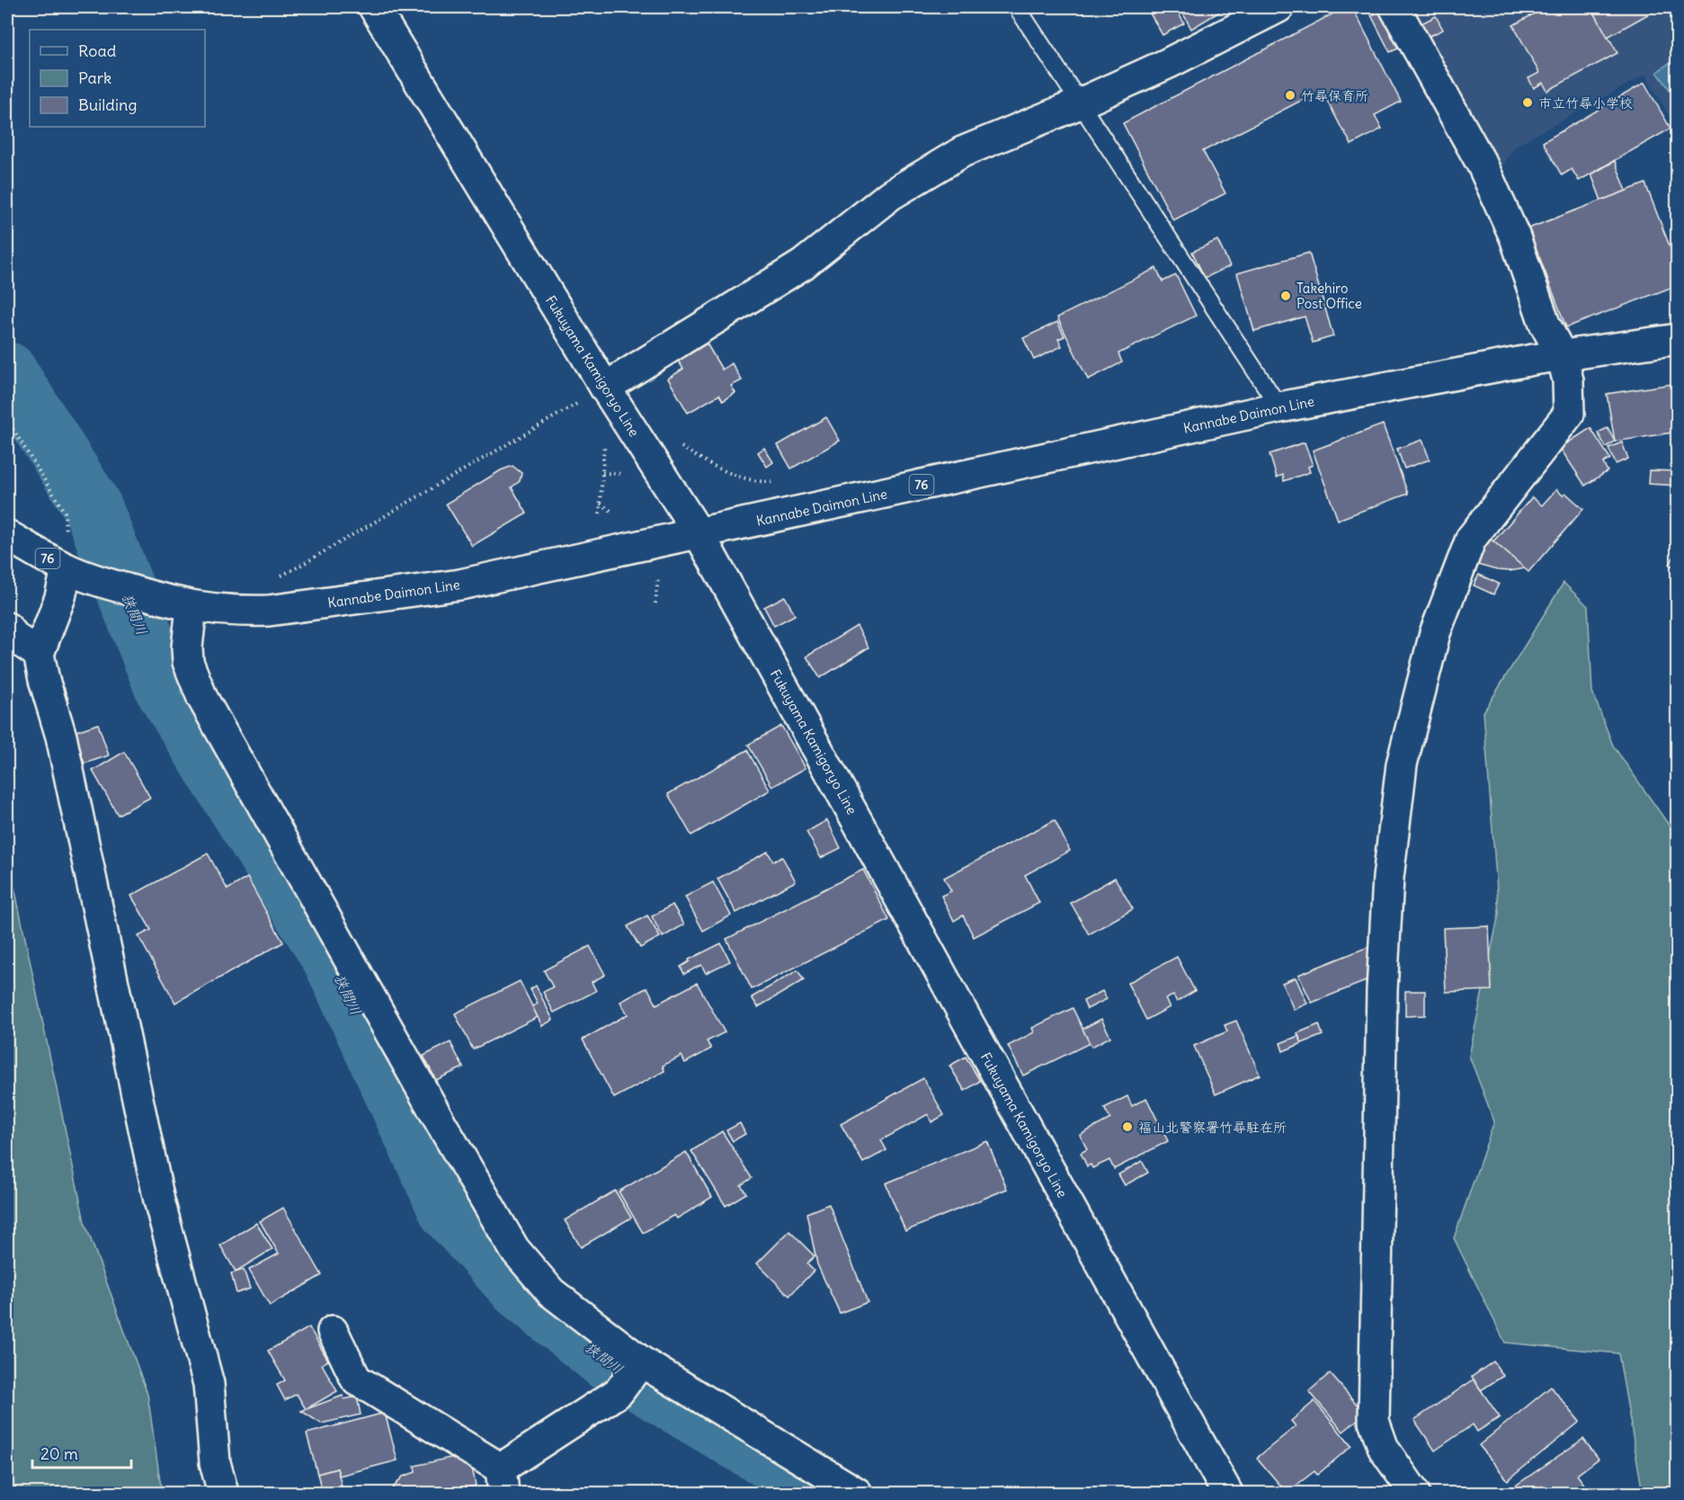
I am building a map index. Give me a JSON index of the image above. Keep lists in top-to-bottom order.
{
  "streets": {
    "street": ["Fukuyama Kamigoryo Line", "Kannabe Daimon Line", "76"]
  },
  "crossings": [
    ["Fukuyama Kamigoryo Line", "Kannabe Daimon Line"]
  ],
  "water": ["狭間川"],
  "places": [
    "竹尋保育所",
    "市立竹尋小学校",
    "Takehiro Post Office",
    "福山北警察署竹尋駐在所"
  ],
  "legend": ["Road", "Park", "Building"],
  "scale_bar": "20 m"
}
